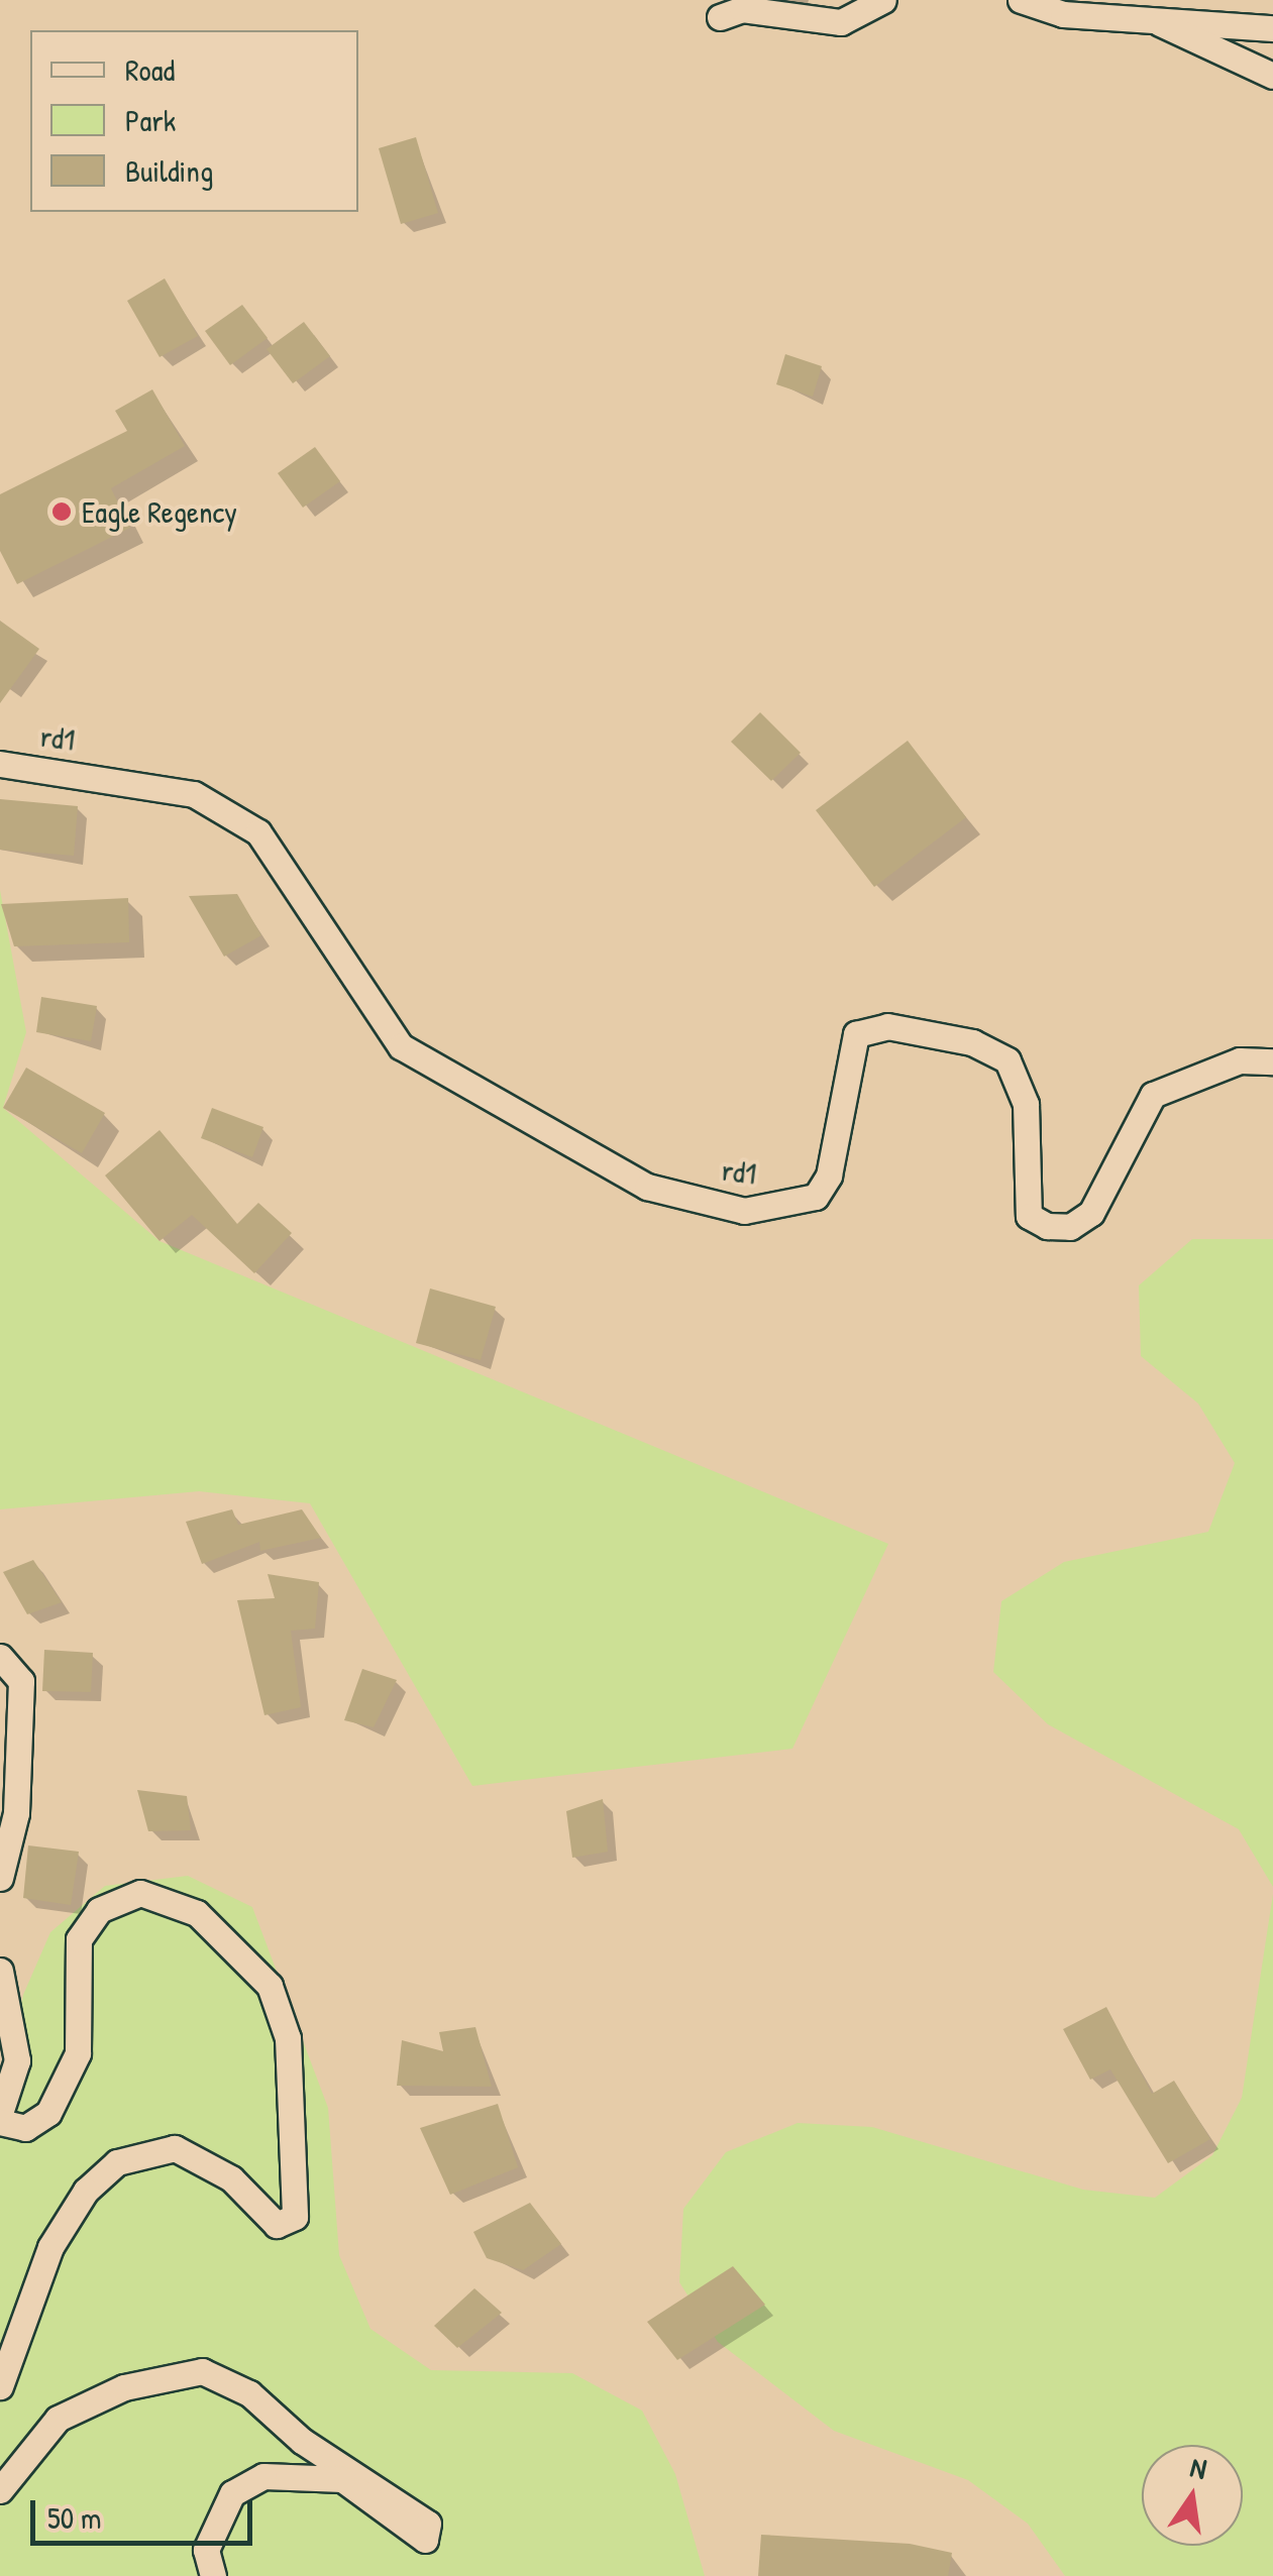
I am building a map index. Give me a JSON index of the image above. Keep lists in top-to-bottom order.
{
  "streets": {
    "street": ["rd1"]
  },
  "places": ["Eagle Regency"],
  "legend": ["Road", "Park", "Building"],
  "scale_bar": "50 m",
  "north": "top"
}
